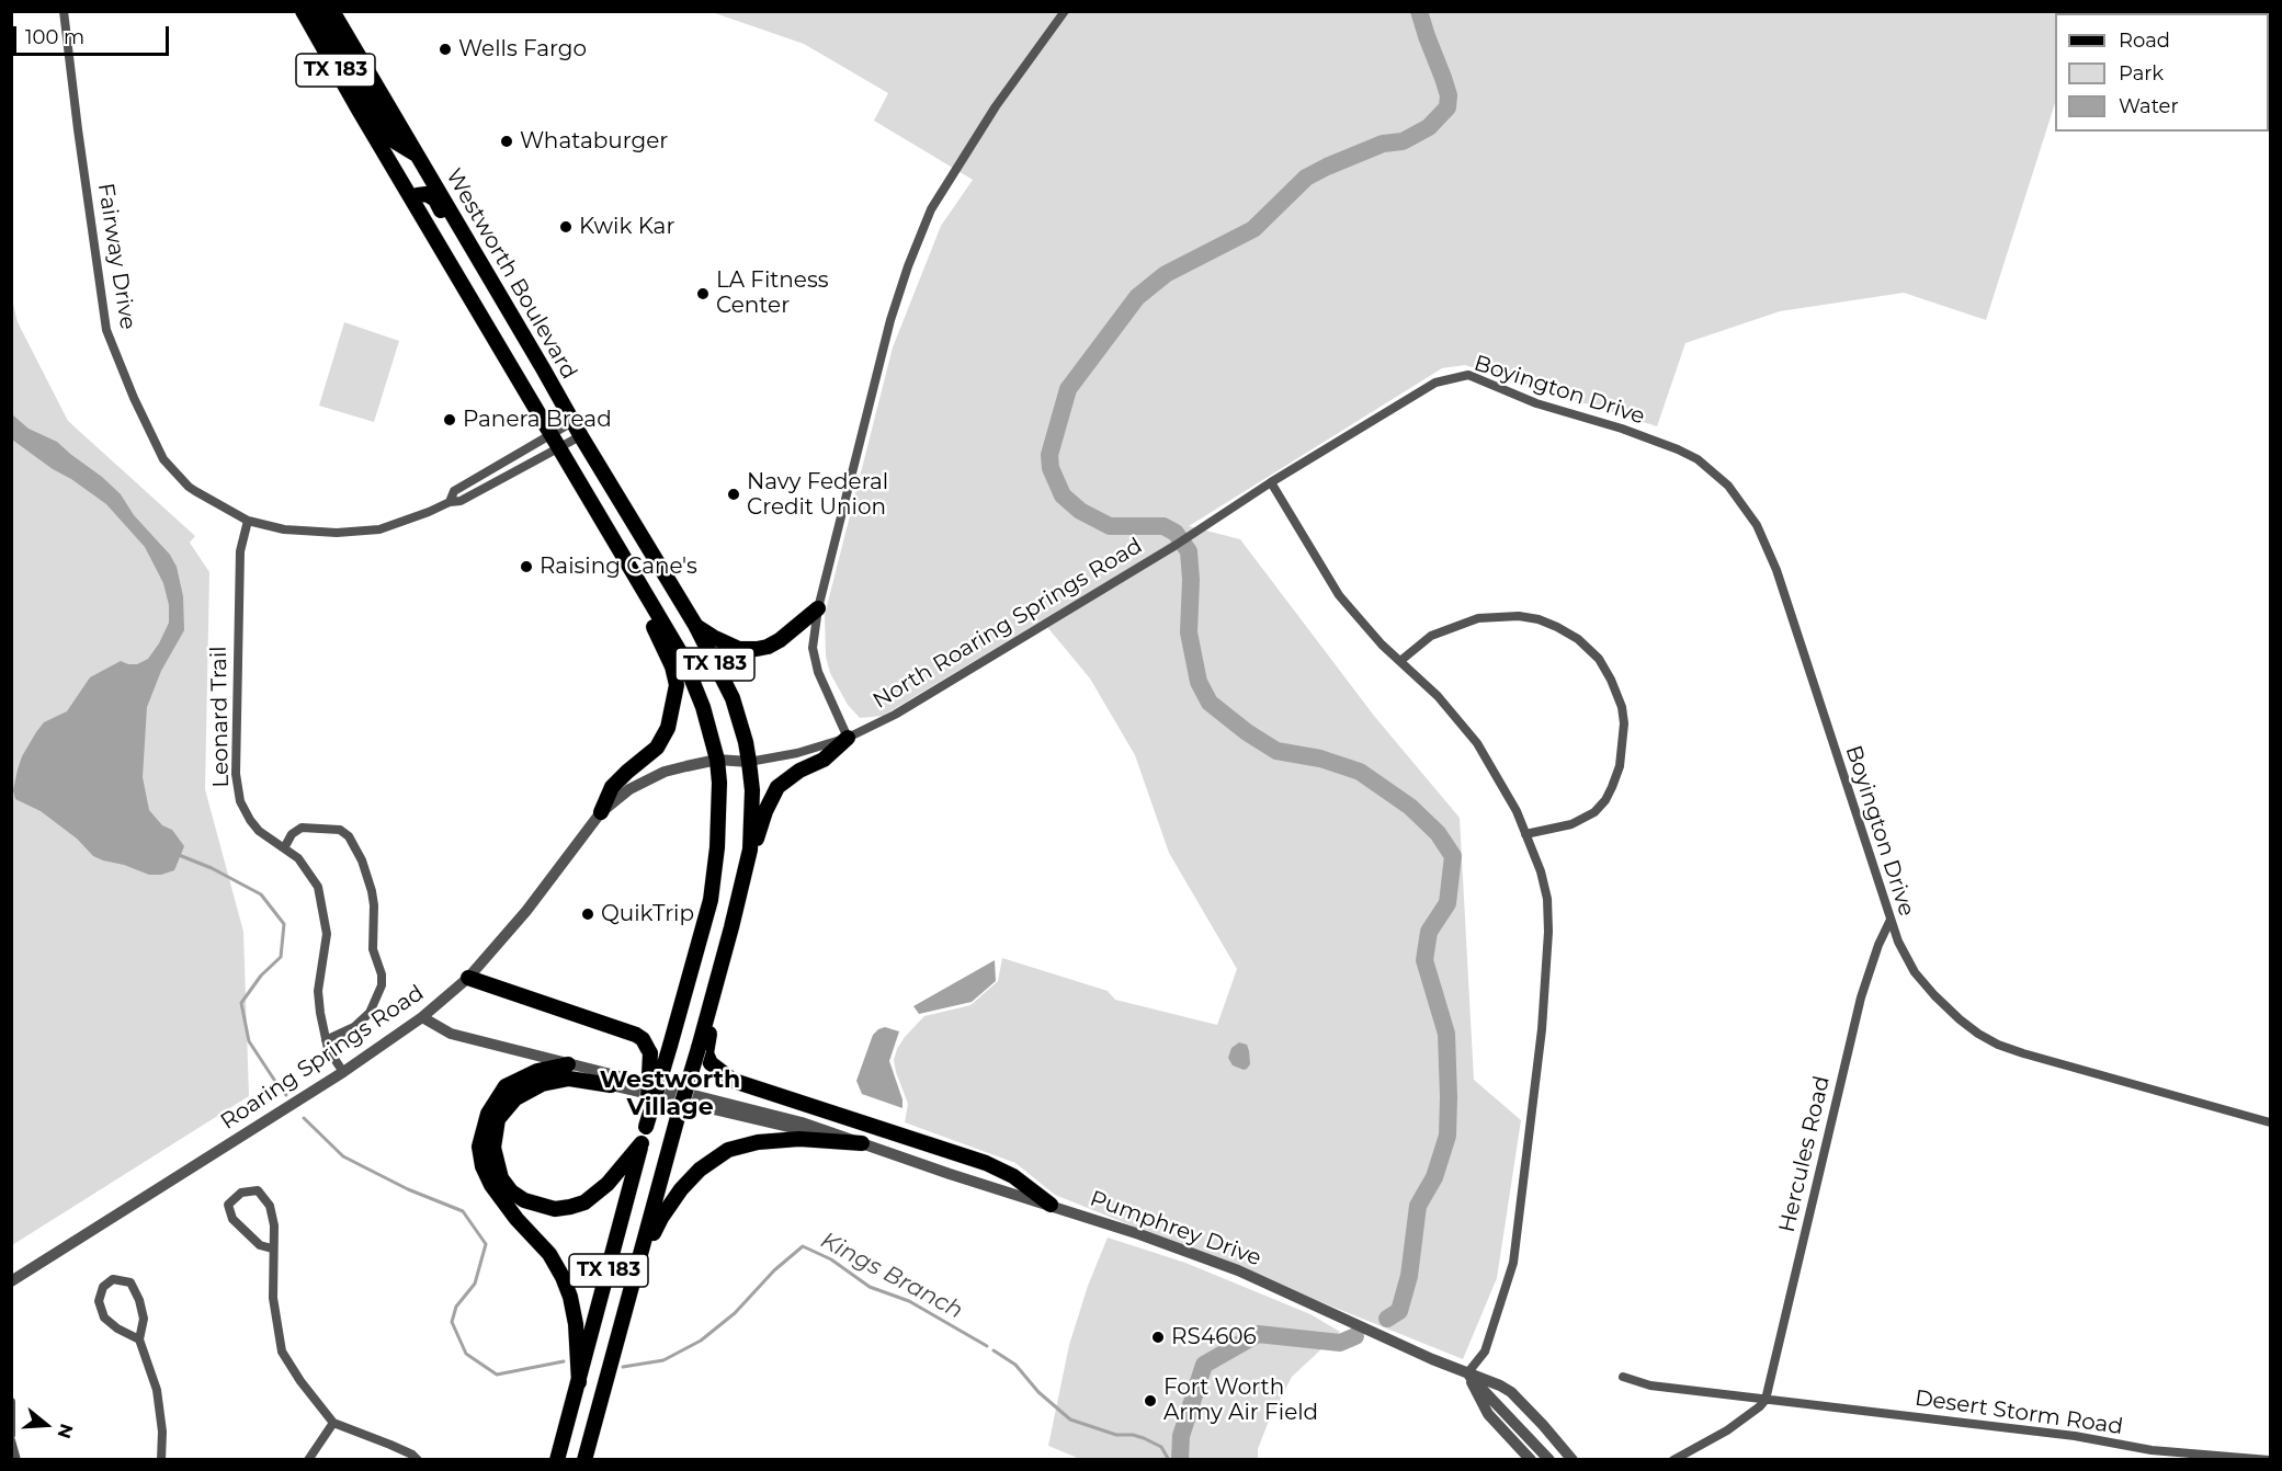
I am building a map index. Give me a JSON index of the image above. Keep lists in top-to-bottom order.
{
  "streets": {
    "main road": ["TX 183", "Westworth Boulevard"],
    "street": [
      "Fairway Drive",
      "Boyington Drive",
      "North Roaring Springs Road",
      "Leonard Trail",
      "Roaring Springs Road",
      "Hercules Road",
      "Pumphrey Drive",
      "Desert Storm Road"
    ]
  },
  "crossings": [
    ["TX 183", "Fairway Drive"],
    ["TX 183", "Roaring Springs Road"],
    ["Fairway Drive", "Westworth Boulevard"],
    ["Fairway Drive", "Leonard Trail"],
    ["Westworth Boulevard", "North Roaring Springs Road"],
    ["Westworth Boulevard", "Roaring Springs Road"],
    ["Boyington Drive", "North Roaring Springs Road"],
    ["Boyington Drive", "Hercules Road"],
    ["North Roaring Springs Road", "Roaring Springs Road"],
    ["Leonard Trail", "Roaring Springs Road"],
    ["Hercules Road", "Desert Storm Road"]
  ],
  "districts": ["Westworth Village"],
  "water": ["Kings Branch"],
  "places": [
    "Wells Fargo",
    "Whataburger",
    "Kwik Kar",
    "LA Fitness Center",
    "Panera Bread",
    "Navy Federal Credit Union",
    "Raising Cane's",
    "QuikTrip",
    "RS4606",
    "Fort Worth Army Air Field"
  ],
  "legend": ["Road", "Park", "Water"],
  "scale_bar": "100 m",
  "north": "right"
}
